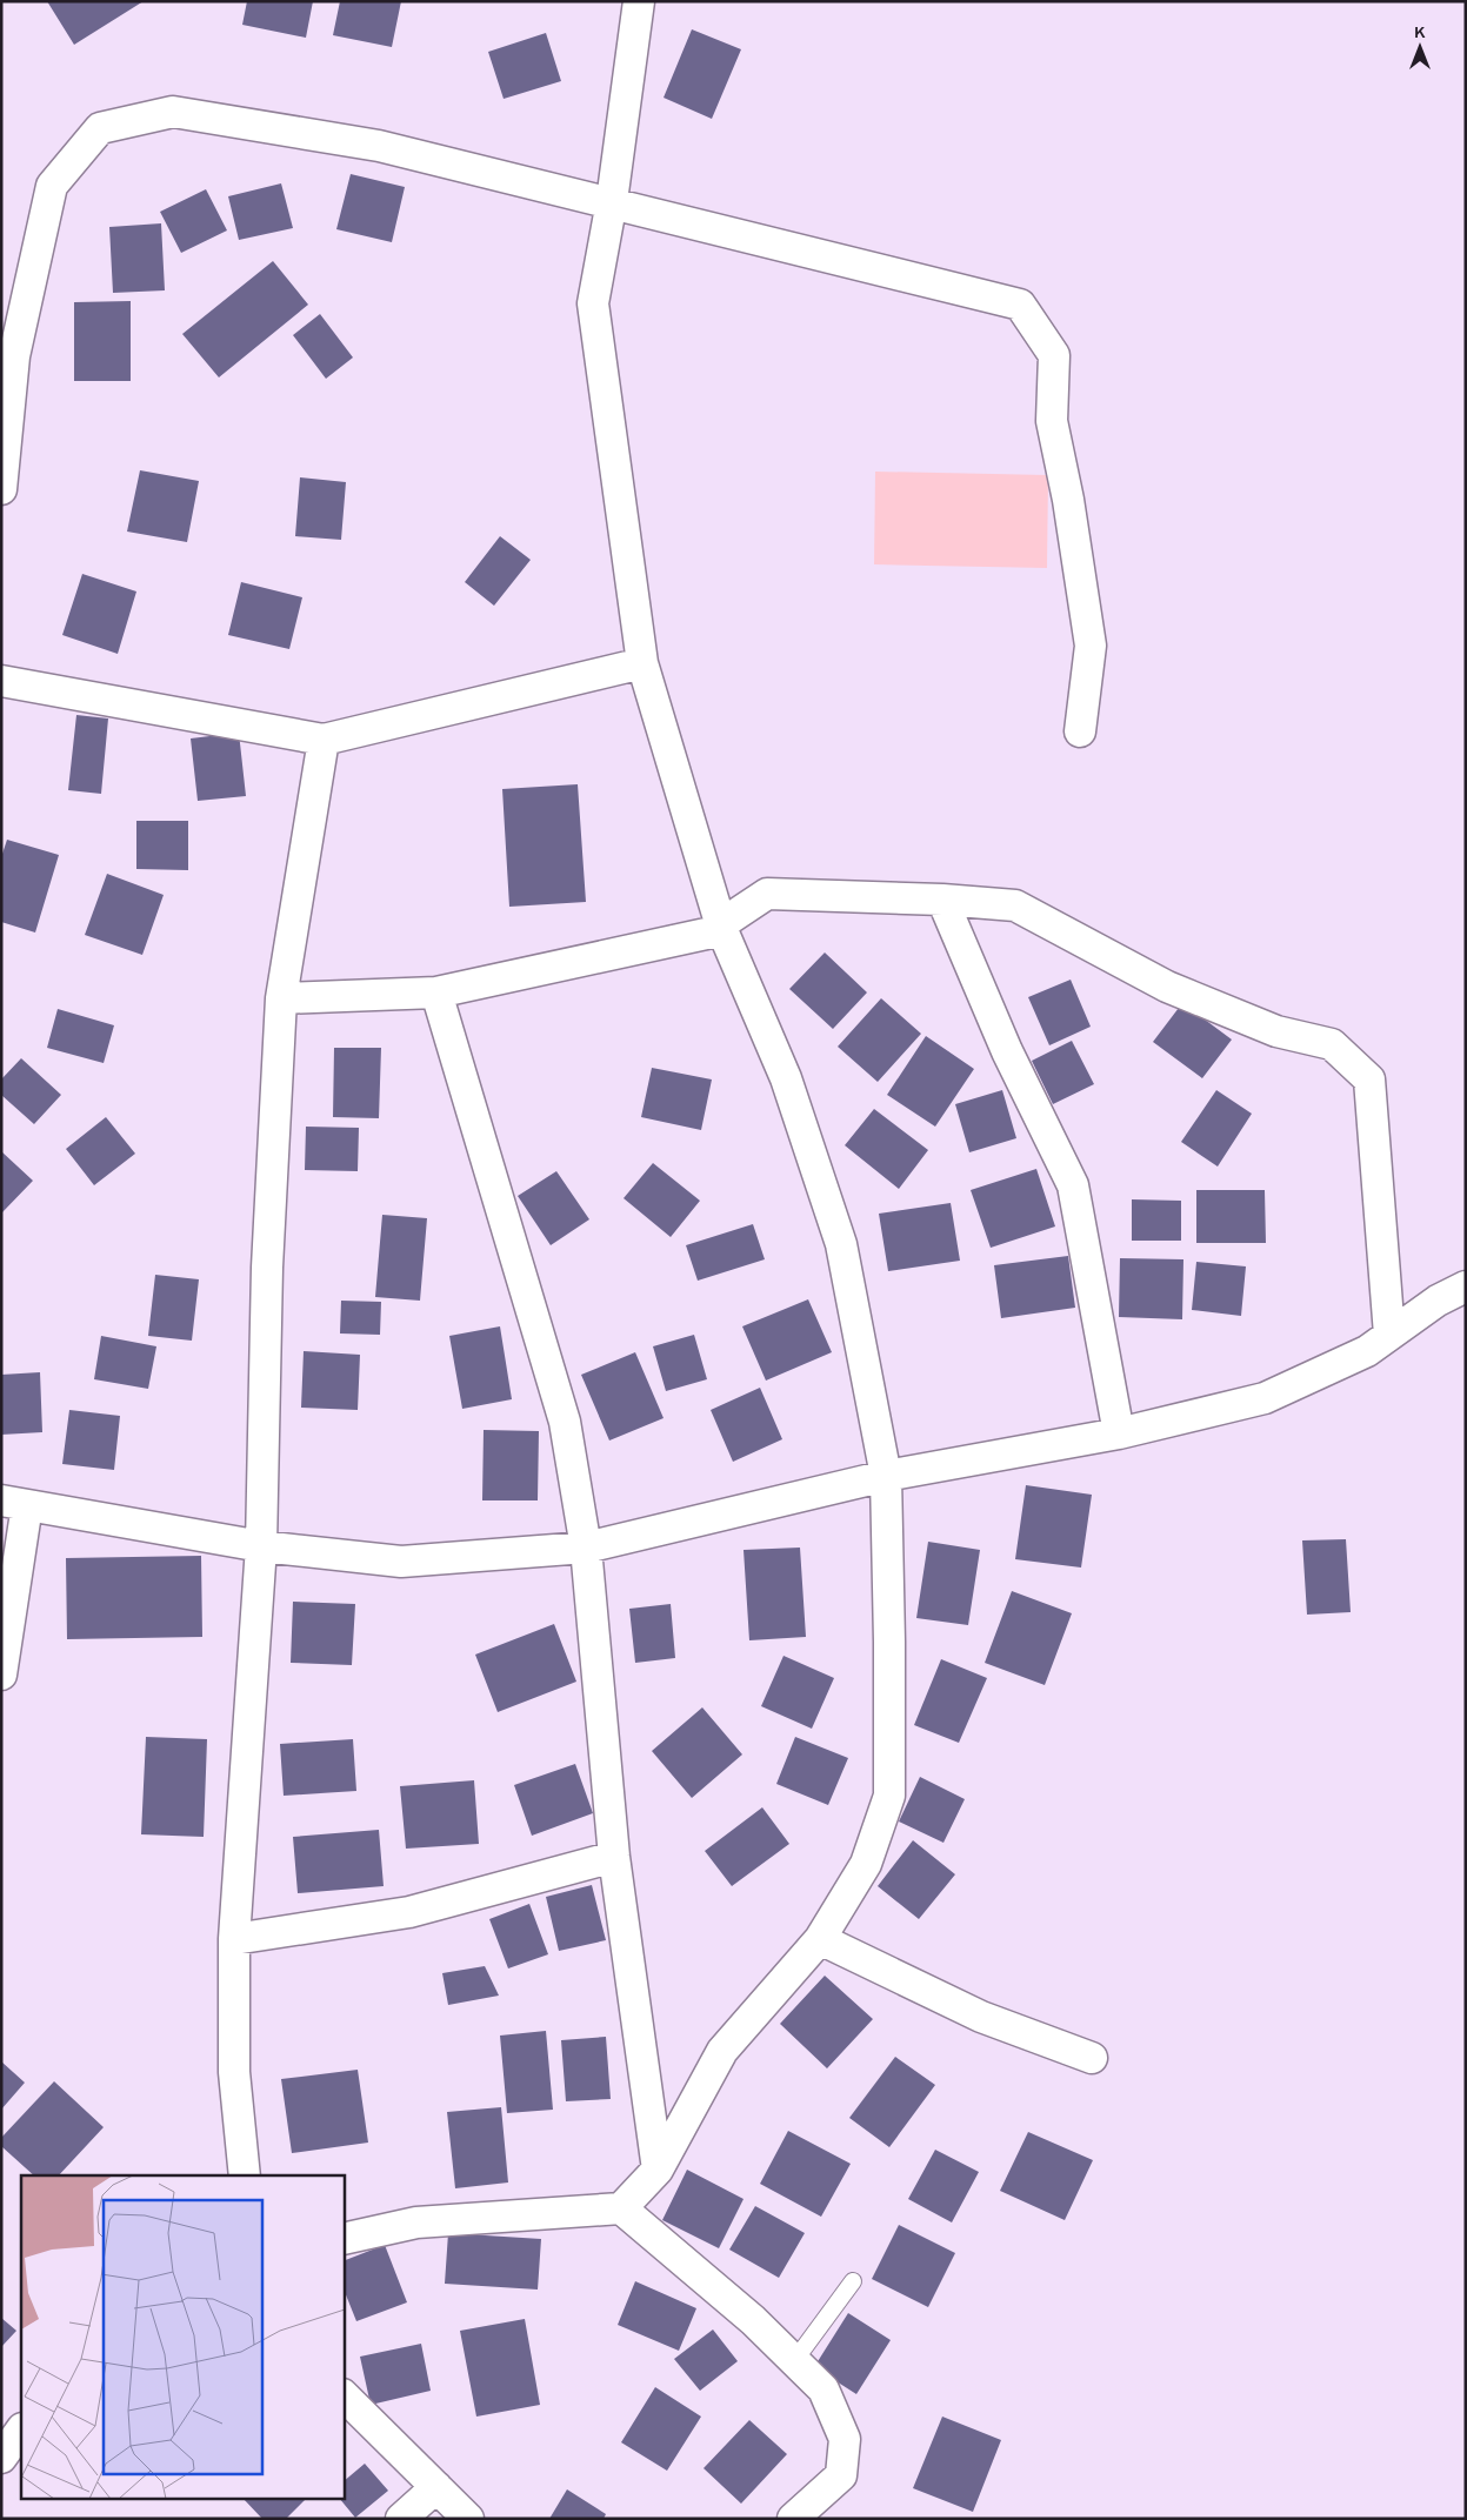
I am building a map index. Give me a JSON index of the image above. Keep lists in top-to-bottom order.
{
  "north": "top"
}
